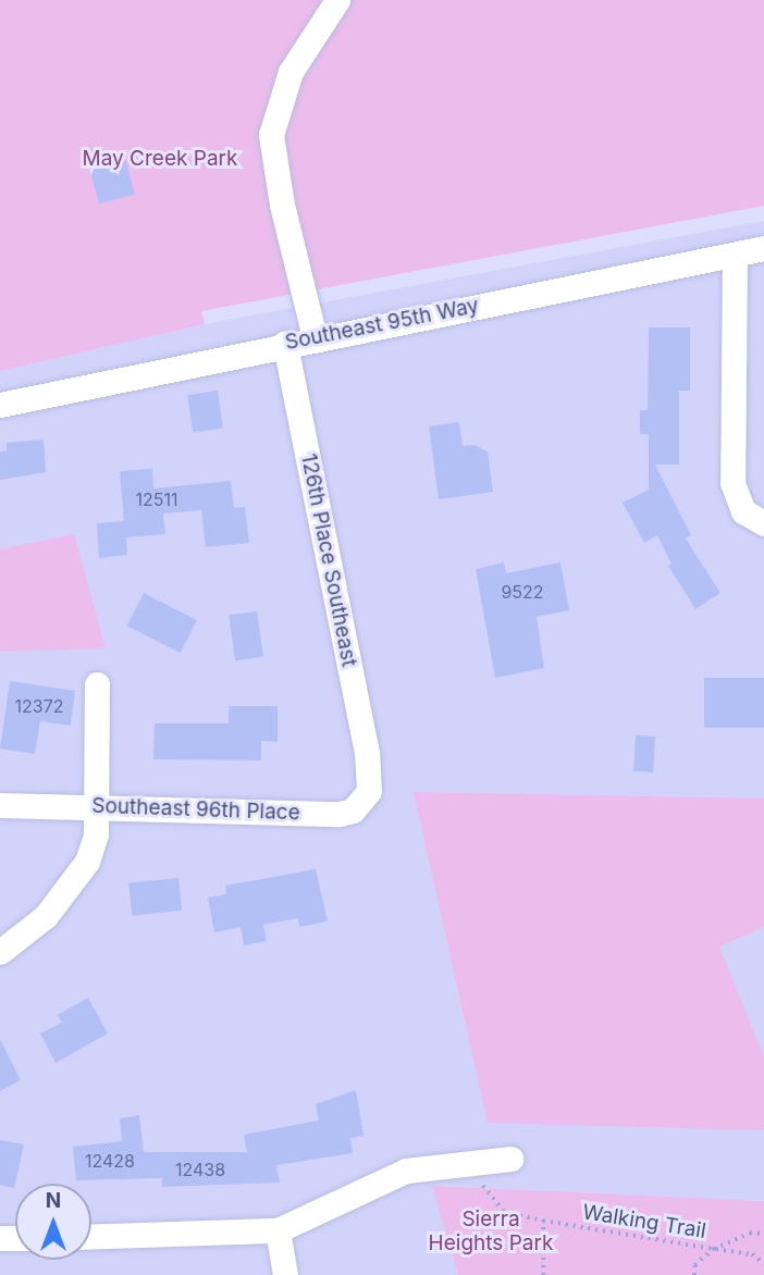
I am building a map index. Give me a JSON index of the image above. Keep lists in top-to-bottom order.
{
  "streets": {
    "street": ["Southeast 95th Way", "126th Place Southeast", "Southeast 96th Place"],
    "path": ["Walking Trail"]
  },
  "crossings": [
    ["Southeast 95th Way", "126th Place Southeast"],
    ["126th Place Southeast", "Southeast 96th Place"]
  ],
  "parks": ["May Creek Park", "Sierra Heights Park"],
  "house_numbers": [
    "12511",
    "9522",
    "12372",
    "12428",
    "12438"
  ],
  "north": "top"
}
